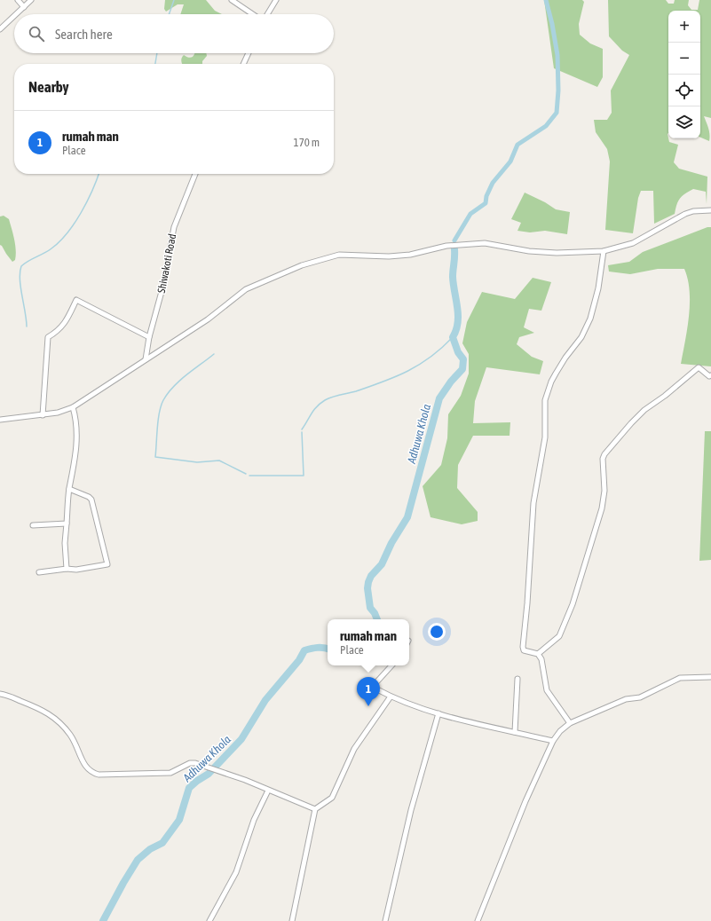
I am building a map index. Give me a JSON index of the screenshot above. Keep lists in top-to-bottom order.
{
  "streets": {
    "street": ["Shiwakoti Road"]
  },
  "water": ["Adhuwa Khola"],
  "page": {
    "map_buttons": ["+", "−"],
    "search": "Search here",
    "heading": "Nearby",
    "list": [
      {
        "mark": "1",
        "name": "rumah man",
        "note": "Place",
        "value": "170 m"
      }
    ],
    "popup": ["rumah man", "Place"],
    "pins": "1"
  }
}
